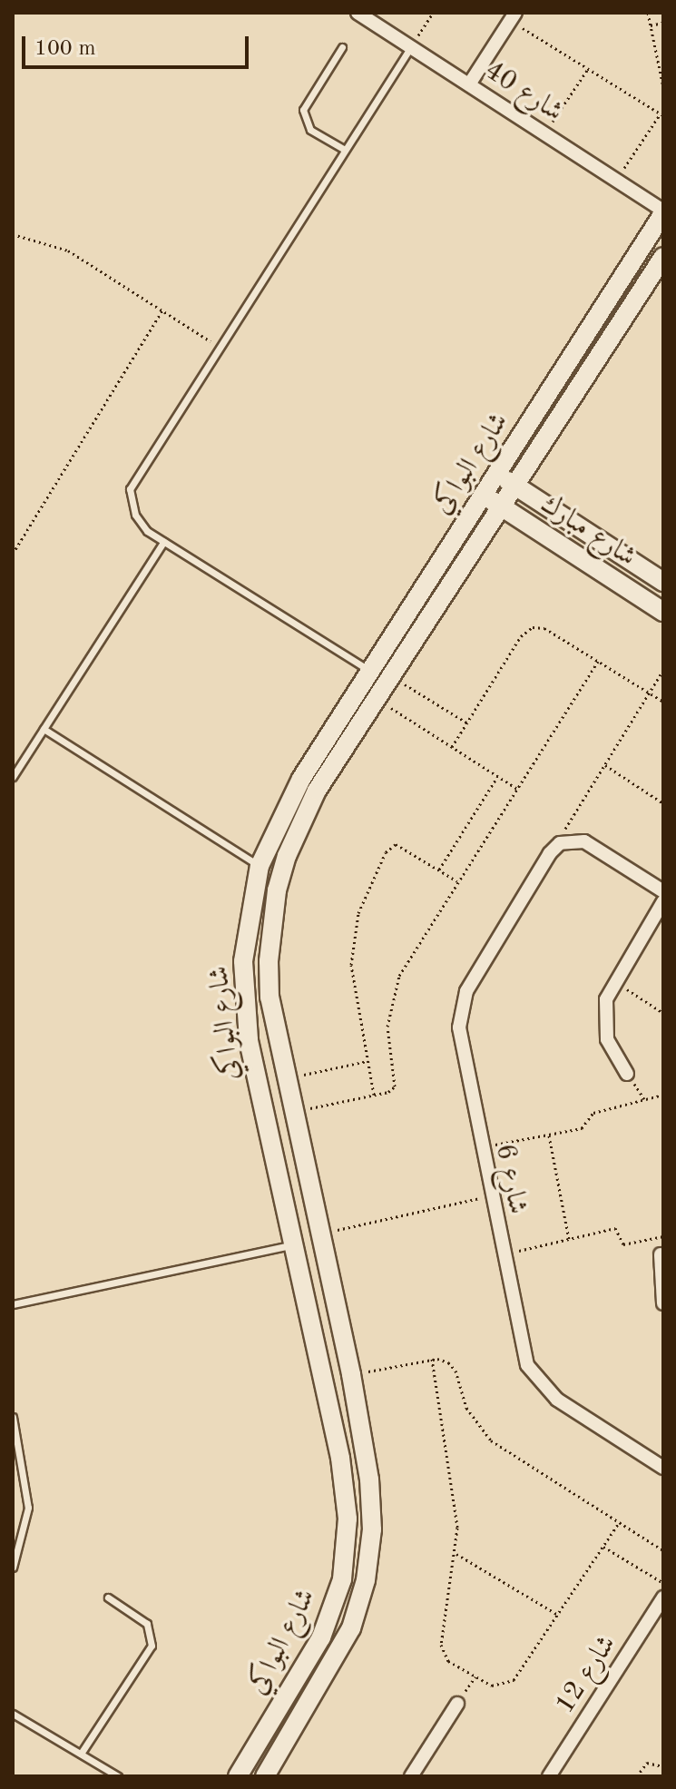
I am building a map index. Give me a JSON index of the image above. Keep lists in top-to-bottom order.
{
  "streets": {
    "street": [
      "شارع 40",
      "شارع البواكي",
      "شارع مبارك",
      "شارع 6",
      "شارع 12"
    ]
  },
  "crossings": [
    ["شارع 40", "شارع البواكي"],
    ["شارع البواكي", "شارع مبارك"]
  ],
  "scale_bar": "100 m"
}
